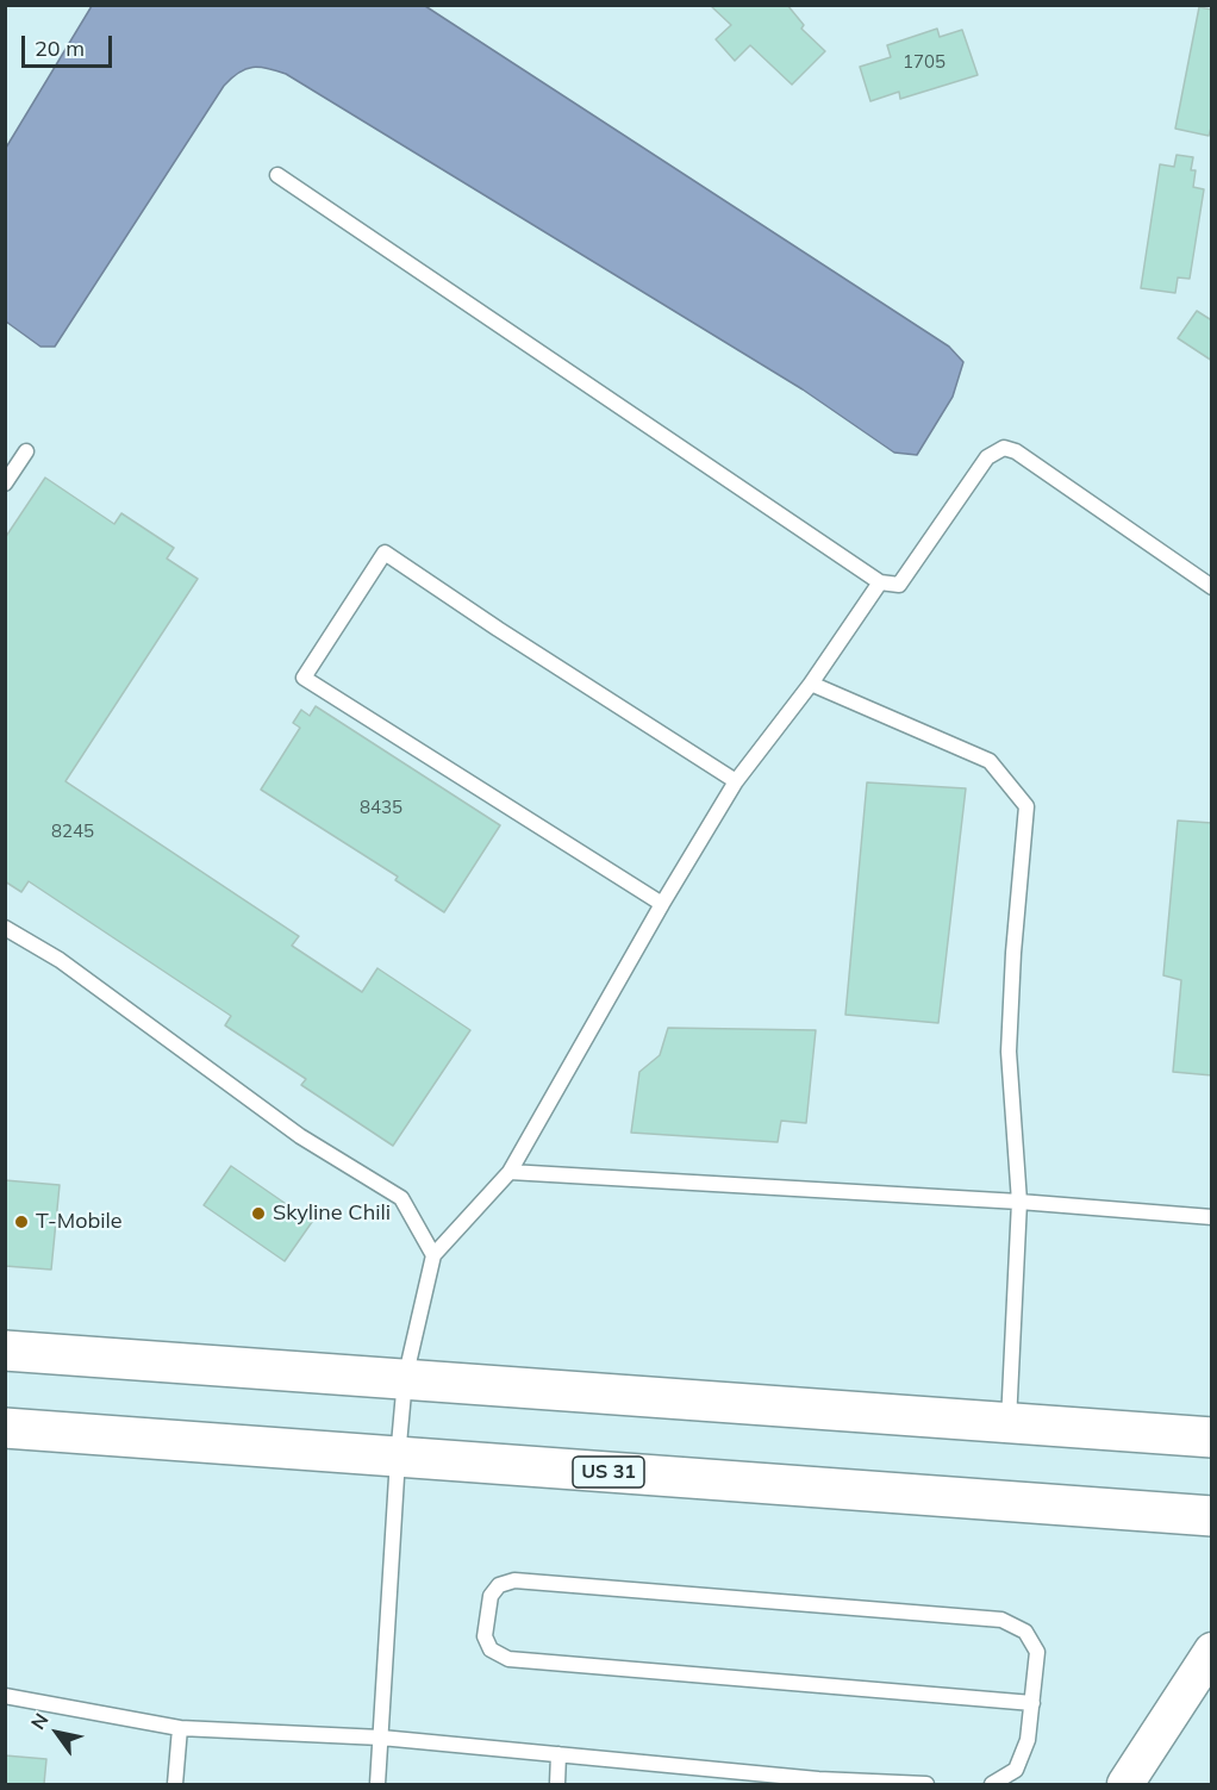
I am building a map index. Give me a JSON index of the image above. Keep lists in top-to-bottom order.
{
  "streets": {
    "main road": ["US 31"]
  },
  "places": ["Skyline Chili", "T-Mobile"],
  "house_numbers": ["1705", "8435", "8245"],
  "scale_bar": "20 m",
  "north": "top left"
}
